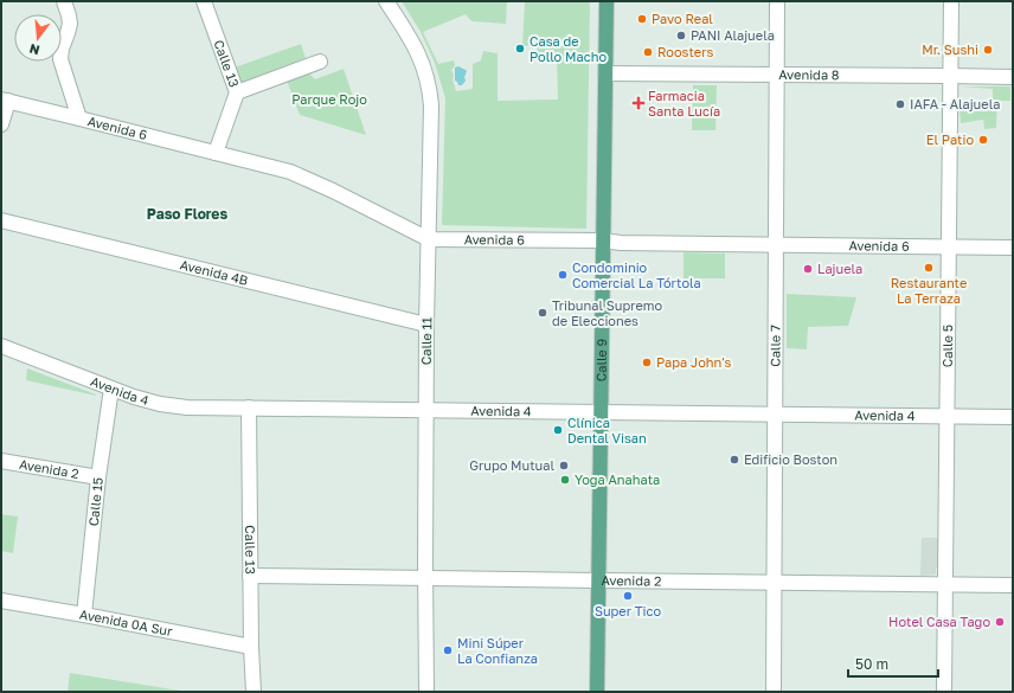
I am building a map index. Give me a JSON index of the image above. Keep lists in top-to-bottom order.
{
  "streets": {
    "main road": ["Calle 9"],
    "street": [
      "Calle 13",
      "Avenida 8",
      "Avenida 6",
      "Avenida 4B",
      "Calle 11",
      "Calle 5",
      "Calle 7",
      "Avenida 4",
      "Avenida 2",
      "Calle 15",
      "Avenida 0A Sur"
    ]
  },
  "crossings": [
    ["Calle 13", "Avenida 6"],
    ["Calle 13", "Avenida 4"],
    ["Calle 13", "Avenida 2"],
    ["Calle 13", "Avenida 0A Sur"],
    ["Avenida 8", "Calle 5"],
    ["Avenida 8", "Calle 7"],
    ["Avenida 8", "Calle 9"],
    ["Avenida 6", "Calle 11"],
    ["Avenida 6", "Calle 5"],
    ["Avenida 6", "Calle 7"],
    ["Avenida 6", "Calle 9"],
    ["Avenida 4B", "Calle 11"],
    ["Calle 11", "Avenida 4"],
    ["Calle 11", "Avenida 2"],
    ["Calle 5", "Avenida 4"],
    ["Calle 5", "Avenida 2"],
    ["Calle 7", "Avenida 4"],
    ["Calle 7", "Avenida 2"],
    ["Calle 9", "Avenida 4"],
    ["Calle 9", "Avenida 2"],
    ["Avenida 4", "Calle 15"],
    ["Avenida 2", "Calle 15"],
    ["Calle 15", "Avenida 0A Sur"]
  ],
  "districts": ["Paso Flores"],
  "parks": ["Parque Rojo"],
  "places": {
    "other": [
      "Pavo Real",
      "PANI Alajuela",
      "Casa de Pollo Macho",
      "Mr. Sushi",
      "Roosters",
      "IAFA - Alajuela",
      "El Patio",
      "Restaurante La Terraza",
      "Lajuela",
      "Condominio Comercial La Tórtola",
      "Tribunal Supremo de Elecciones",
      "Papa John's",
      "Clínica Dental Visan",
      "Edificio Boston",
      "Grupo Mutual",
      "Yoga Anahata",
      "Super Tico",
      "Hotel Casa Tago",
      "Mini Súper La Confianza"
    ],
    "health": ["Farmacia Santa Lucía"]
  },
  "scale_bar": "50 m",
  "north": "bottom"
}
